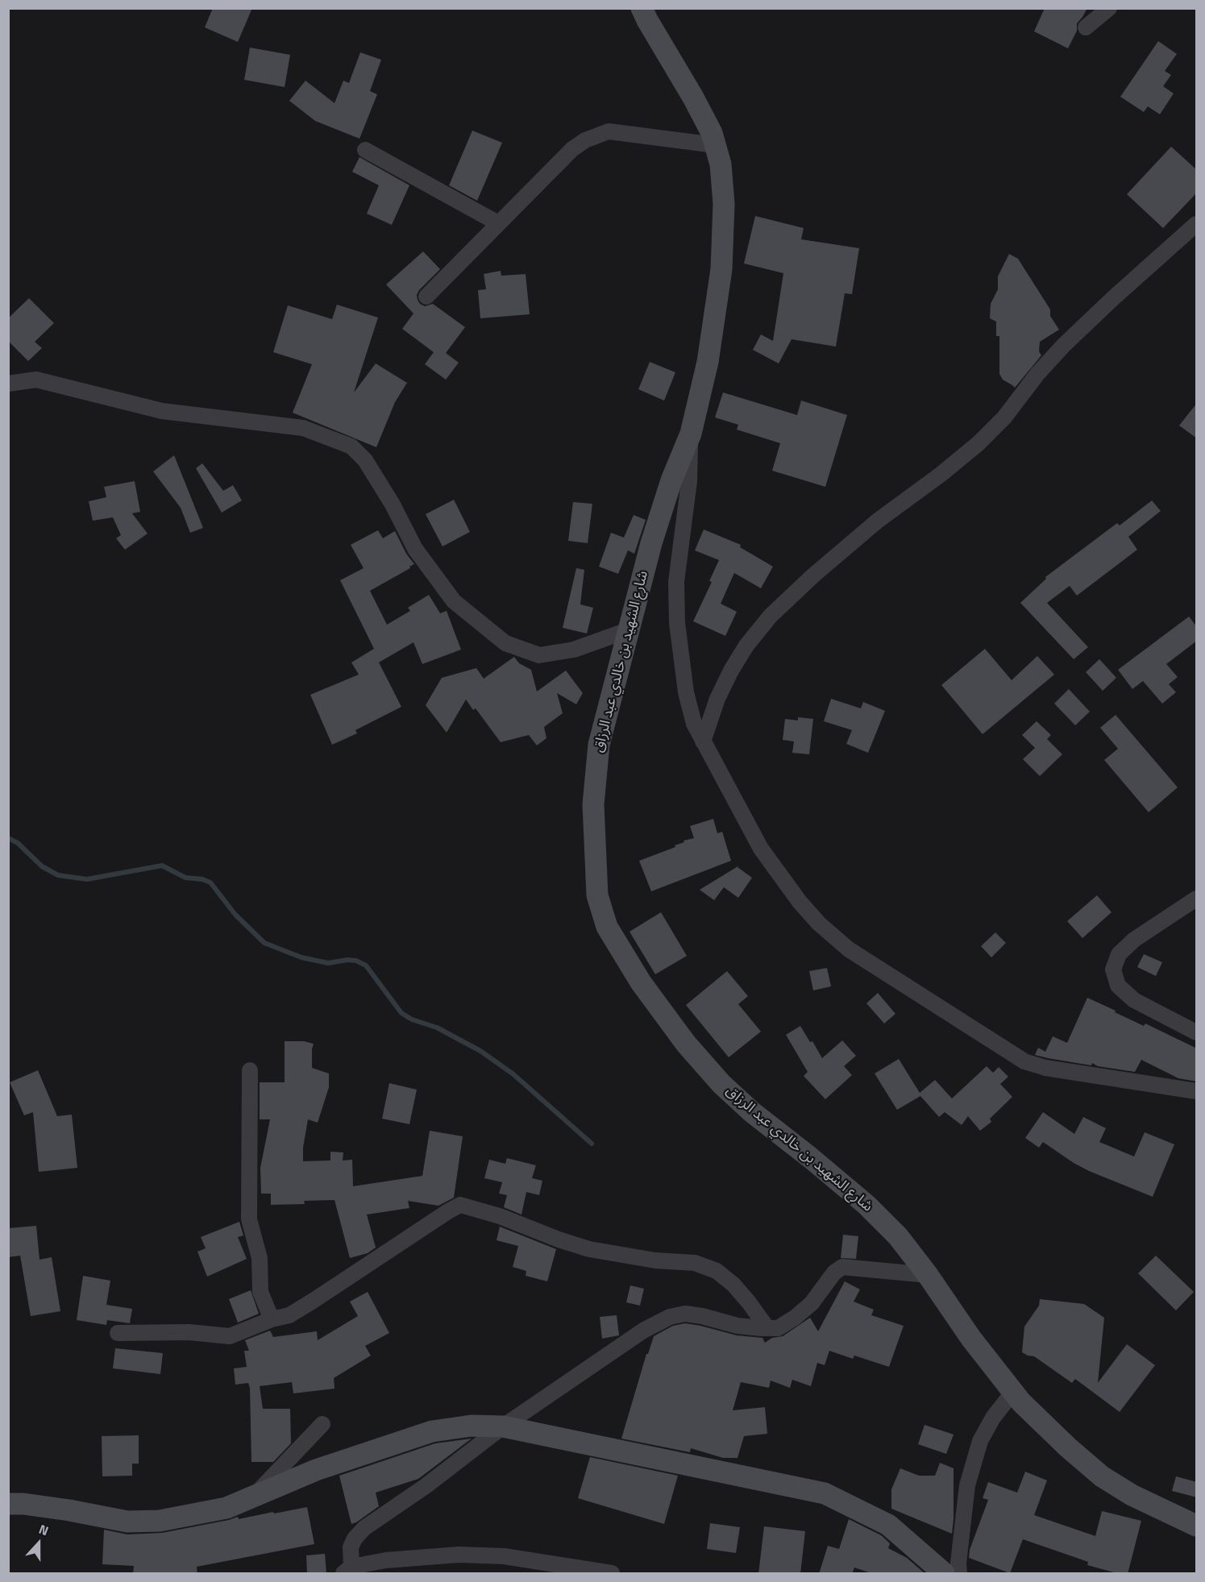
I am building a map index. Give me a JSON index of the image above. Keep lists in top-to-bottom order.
{
  "streets": {
    "main road": ["شارع الشهيد بن خالدي عبد الرزاق"]
  },
  "north": "top"
}
